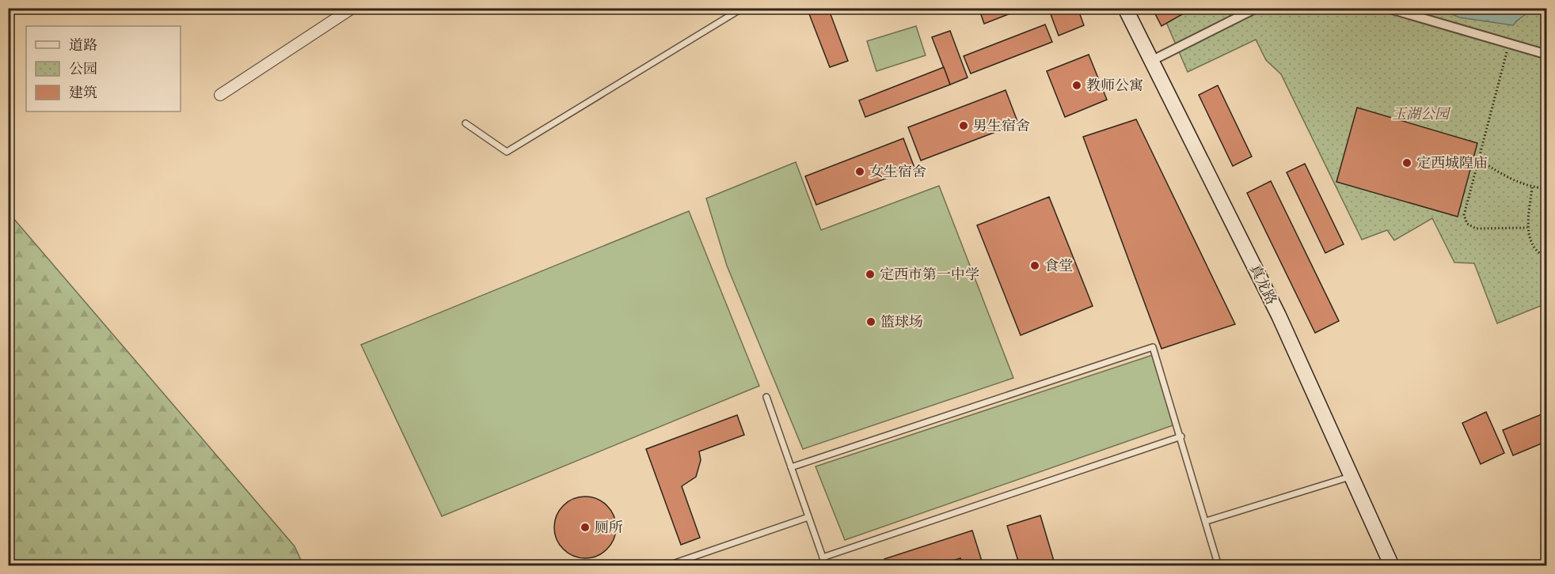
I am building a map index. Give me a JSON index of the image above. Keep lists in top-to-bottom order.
{
  "streets": {
    "main road": ["真龙路"]
  },
  "parks": ["玉湖公园"],
  "places": [
    "教师公寓",
    "男生宿舍",
    "定西城隍庙",
    "女生宿舍",
    "食堂",
    "定西市第一中学",
    "篮球场",
    "厕所"
  ],
  "legend": ["道路", "公园", "建筑"]
}
